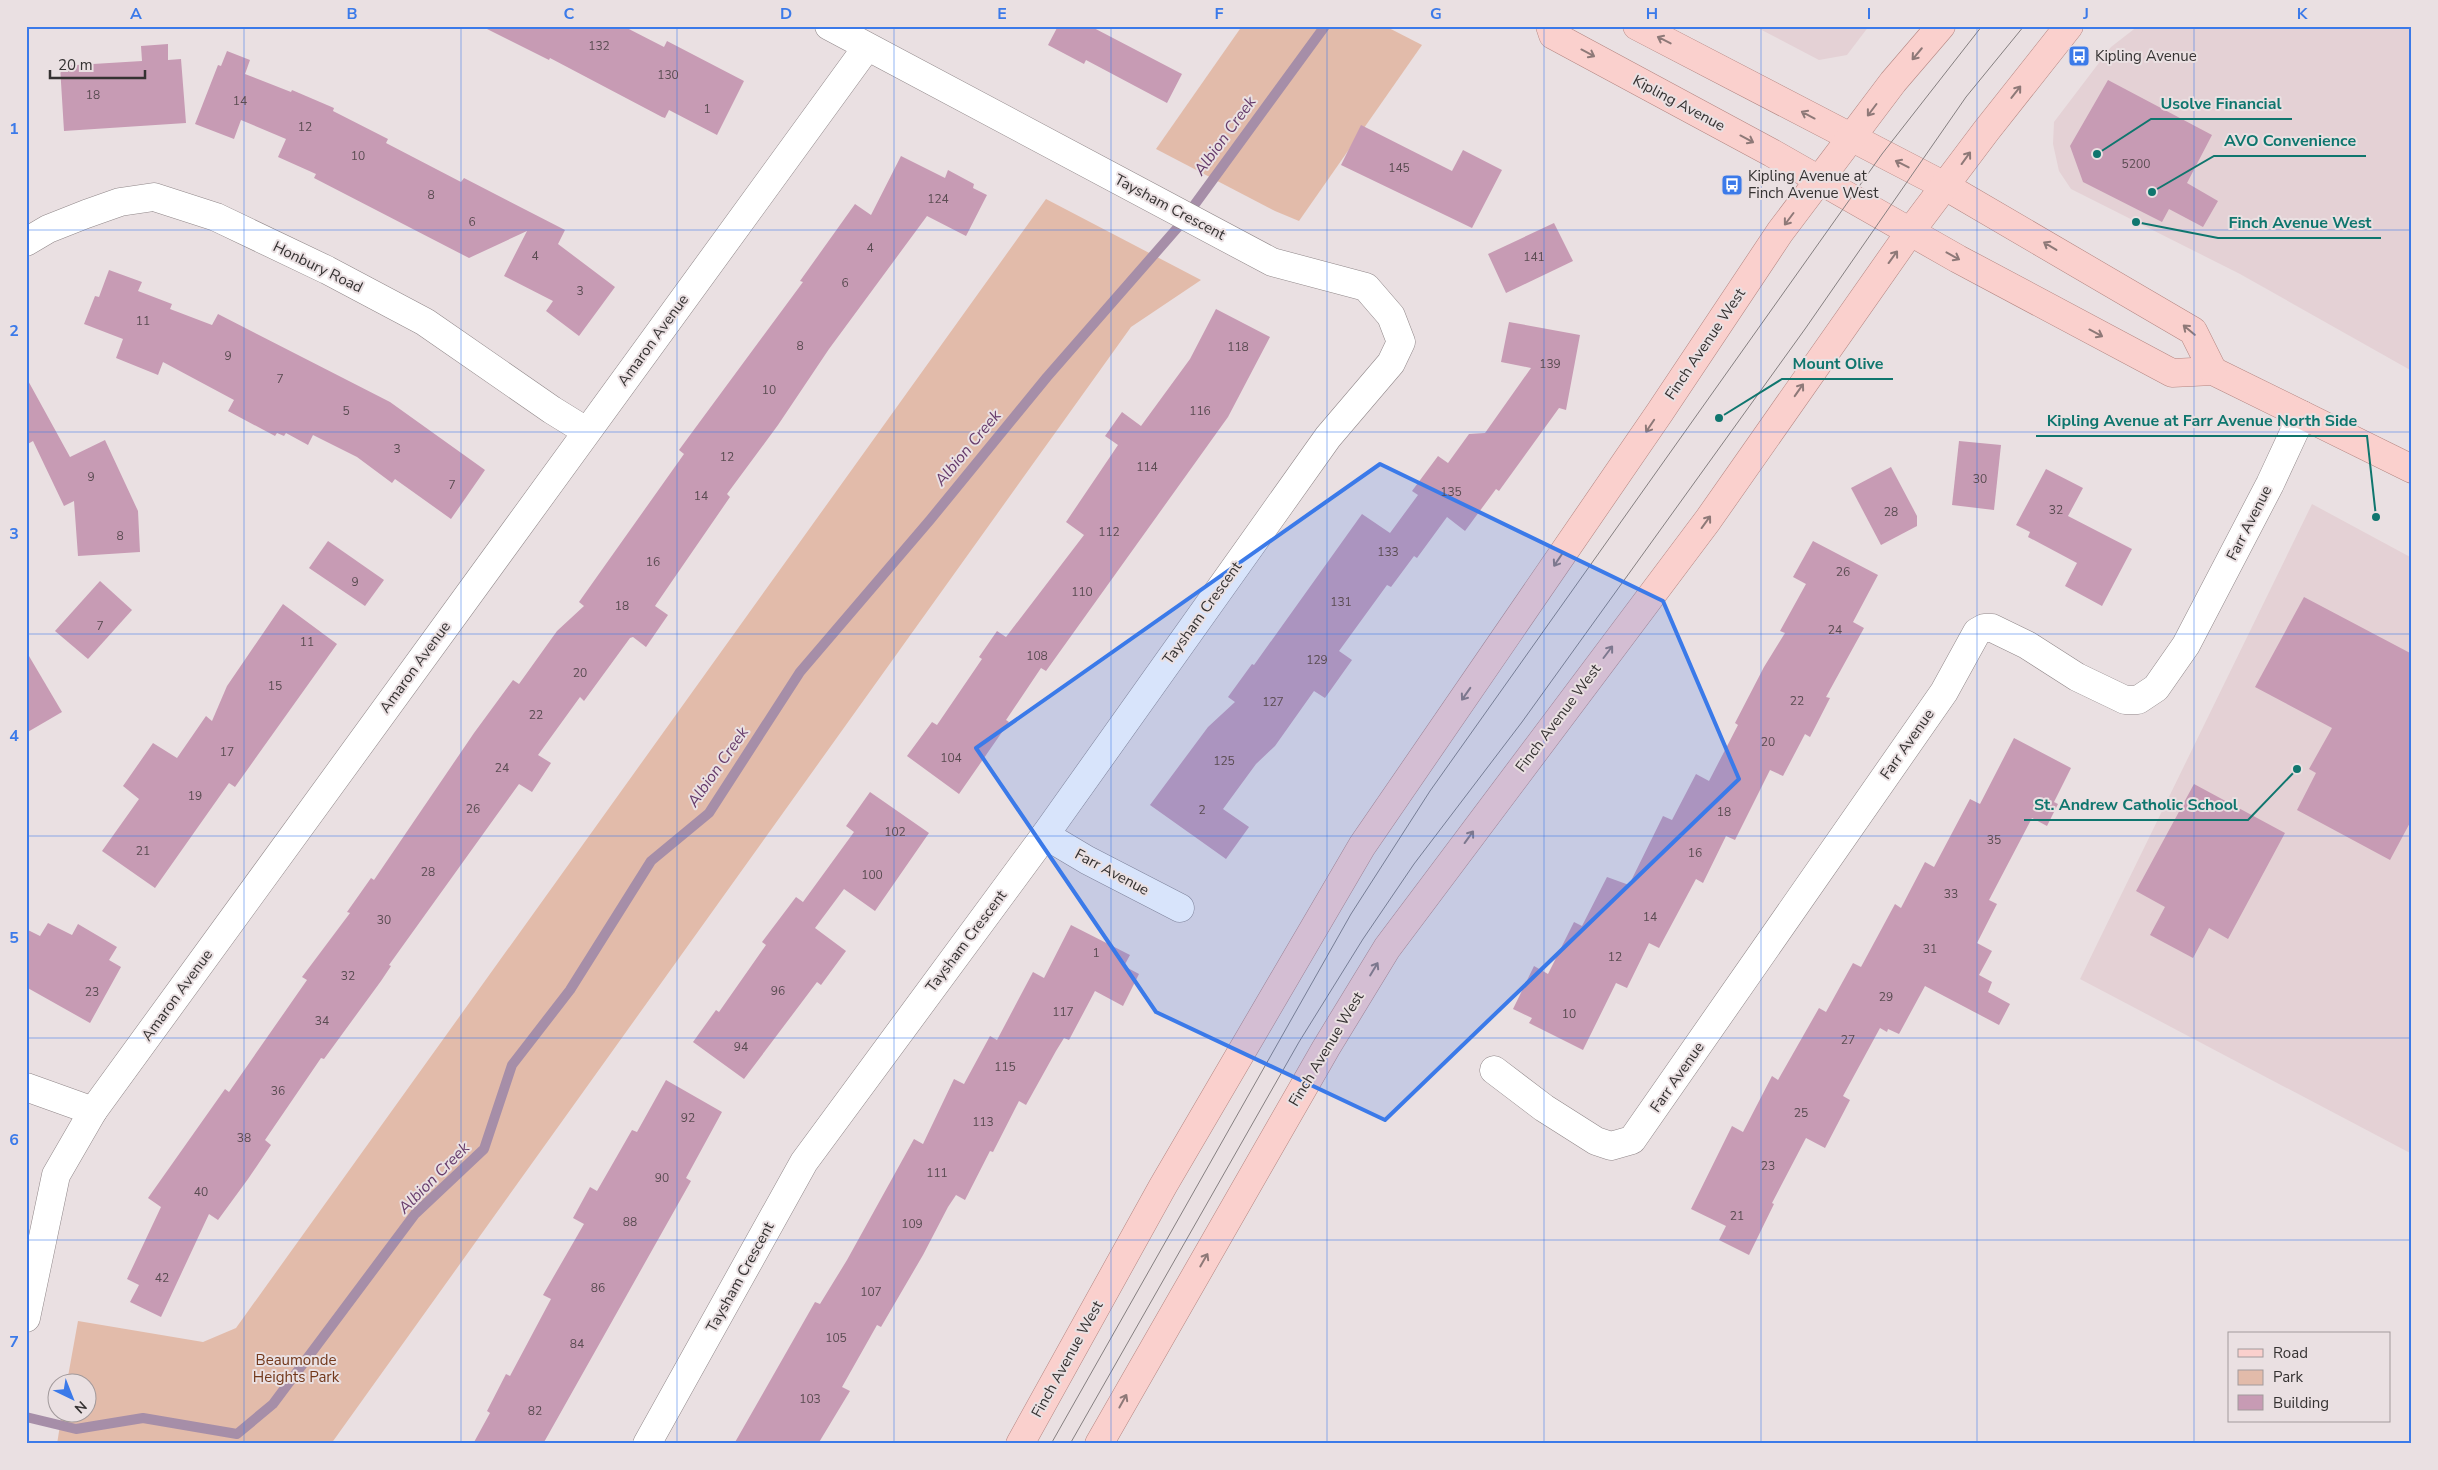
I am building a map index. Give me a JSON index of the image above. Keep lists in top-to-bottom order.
{
  "streets": {
    "main road": ["Kipling Avenue", "Finch Avenue West"],
    "street": [
      "Taysham Crescent",
      "Honbury Road",
      "Amaron Avenue",
      "Farr Avenue"
    ]
  },
  "crossings": [
    ["Kipling Avenue", "Finch Avenue West"],
    ["Kipling Avenue", "Farr Avenue"],
    ["Taysham Crescent", "Amaron Avenue"],
    ["Taysham Crescent", "Farr Avenue"],
    ["Honbury Road", "Amaron Avenue"]
  ],
  "water": ["Albion Creek"],
  "parks": ["Beaumonde Heights Park"],
  "places": {
    "bus stop": ["Kipling Avenue", "Kipling Avenue at Finch Avenue West"],
    "other": [
      "Usolve Financial",
      "AVO Convenience",
      "Finch Avenue West",
      "Mount Olive",
      "Kipling Avenue at Farr Avenue North Side",
      "St. Andrew Catholic School"
    ]
  },
  "house_numbers": [
    "132",
    "130",
    "18",
    "14",
    "1",
    "12",
    "10",
    "5200",
    "145",
    "8",
    "124",
    "6",
    "4",
    "4",
    "141",
    "6",
    "3",
    "11",
    "8",
    "118",
    "9",
    "139",
    "7",
    "10",
    "5",
    "116",
    "3",
    "12",
    "114",
    "9",
    "30",
    "7",
    "135",
    "14",
    "32",
    "28",
    "112",
    "8",
    "133",
    "16",
    "26",
    "9",
    "110",
    "131",
    "18",
    "7",
    "24",
    "11",
    "108",
    "129",
    "20",
    "15",
    "22",
    "127",
    "22",
    "20",
    "17",
    "104",
    "125",
    "24",
    "19",
    "26",
    "2",
    "18",
    "102",
    "35",
    "21",
    "16",
    "28",
    "100",
    "33",
    "14",
    "30",
    "31",
    "1",
    "12",
    "32",
    "96",
    "23",
    "29",
    "117",
    "10",
    "34",
    "27",
    "94",
    "115",
    "36",
    "25",
    "92",
    "113",
    "38",
    "23",
    "111",
    "90",
    "40",
    "21",
    "88",
    "109",
    "42",
    "86",
    "107",
    "105",
    "84",
    "103",
    "82"
  ],
  "legend": ["Road", "Park", "Building"],
  "scale_bar": "20 m",
  "north": "bottom right",
  "grid": {
    "columns": [
      "A",
      "B",
      "C",
      "D",
      "E",
      "F",
      "G",
      "H",
      "I",
      "J",
      "K"
    ],
    "rows": [
      "1",
      "2",
      "3",
      "4",
      "5",
      "6",
      "7"
    ]
  }
}
